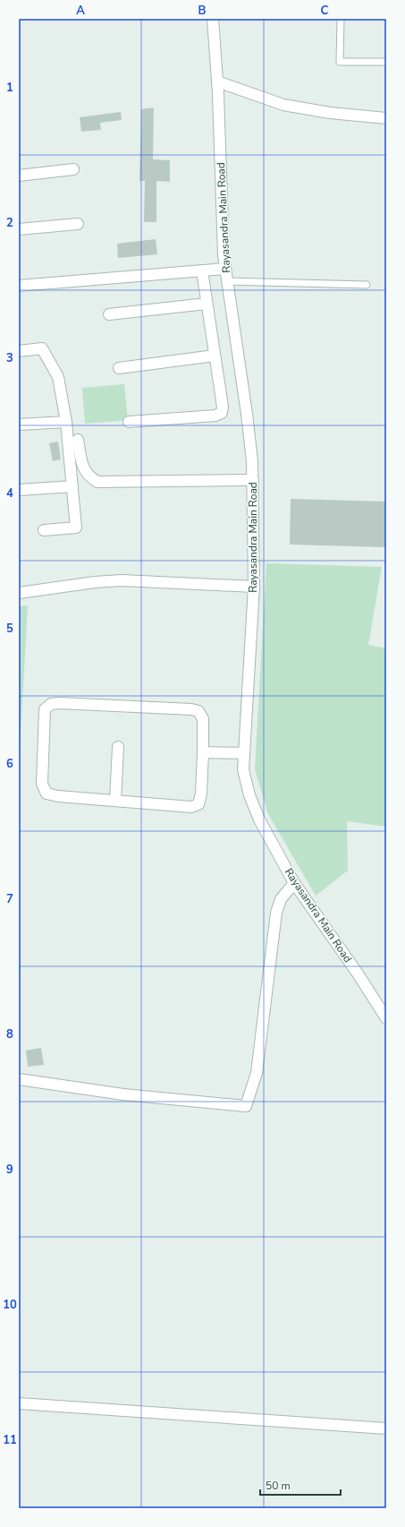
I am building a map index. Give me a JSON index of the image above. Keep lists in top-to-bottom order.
{
  "streets": {
    "street": ["Rayasandra Main Road"]
  },
  "scale_bar": "50 m",
  "grid": {
    "columns": ["A", "B", "C"],
    "rows": [
      "1",
      "2",
      "3",
      "4",
      "5",
      "6",
      "7",
      "8",
      "9",
      "10",
      "11"
    ]
  }
}
